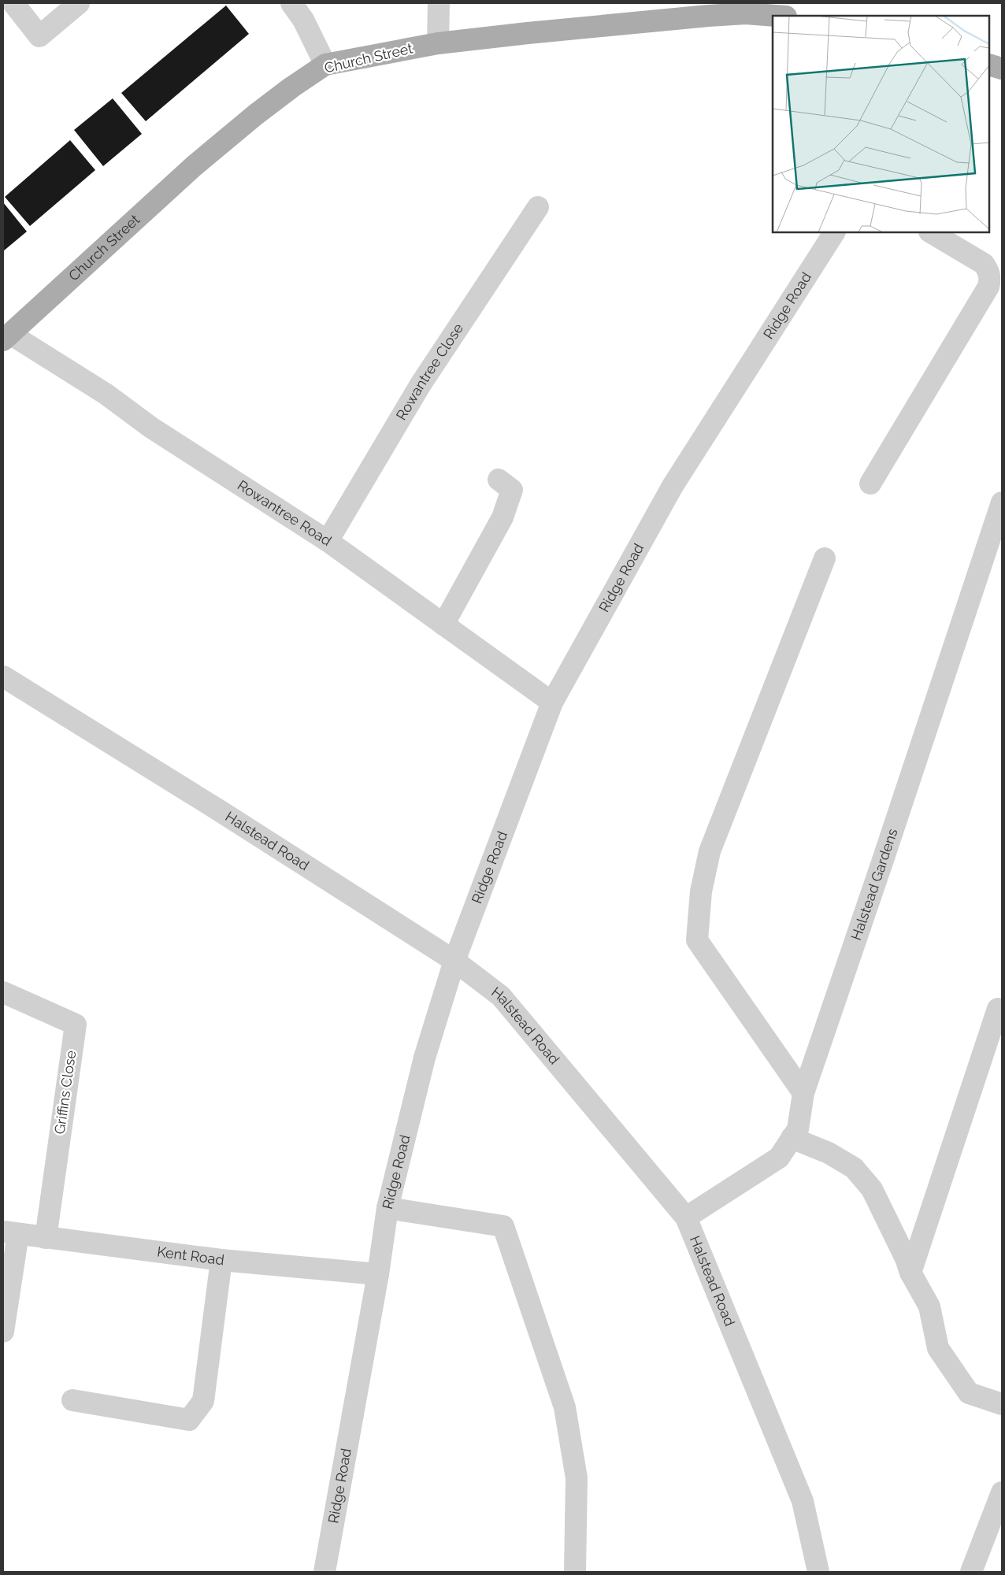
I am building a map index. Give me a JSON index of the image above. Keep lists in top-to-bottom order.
{
  "streets": {
    "main road": ["Church Street"],
    "street": [
      "Ridge Road",
      "Rowantree Close",
      "Rowantree Road",
      "Halstead Road",
      "Halstead Gardens",
      "Griffins Close",
      "Kent Road"
    ]
  },
  "crossings": [
    ["Church Street", "Rowantree Road"],
    ["Ridge Road", "Rowantree Road"],
    ["Ridge Road", "Halstead Road"],
    ["Ridge Road", "Kent Road"],
    ["Rowantree Close", "Rowantree Road"],
    ["Halstead Road", "Halstead Gardens"],
    ["Griffins Close", "Kent Road"]
  ]
}
